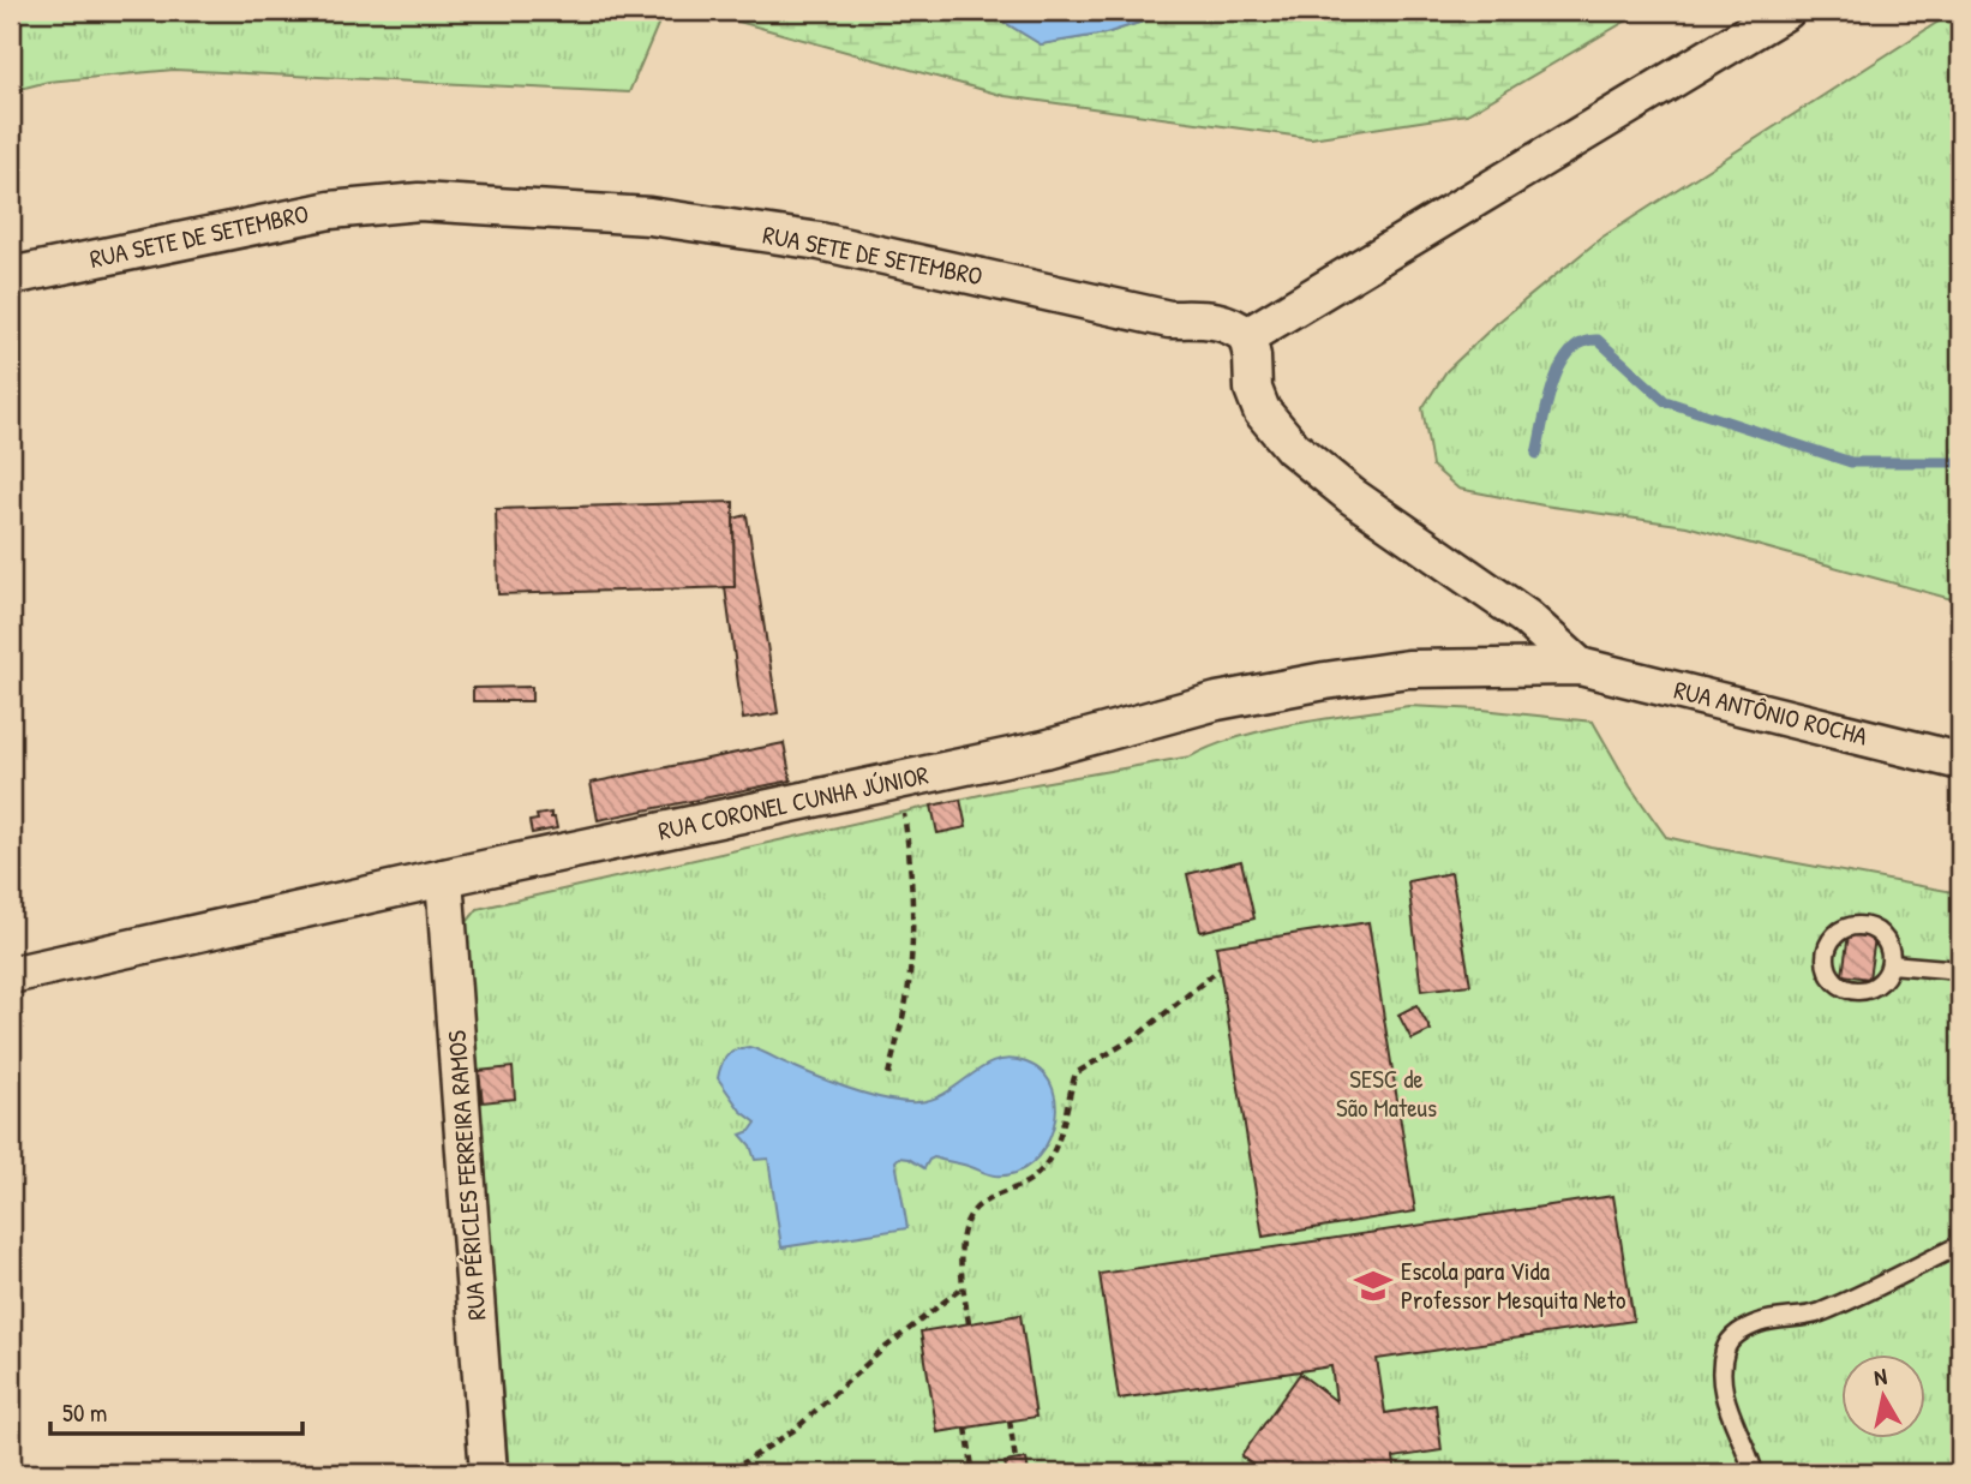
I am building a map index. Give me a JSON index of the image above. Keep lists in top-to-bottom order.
{
  "streets": {
    "street": [
      "RUA SETE DE SETEMBRO",
      "RUA ANTÔNIO ROCHA",
      "RUA CORONEL CUNHA JÚNIOR",
      "RUA PÉRICLES FERREIRA RAMOS"
    ]
  },
  "crossings": [
    ["RUA ANTÔNIO ROCHA", "RUA CORONEL CUNHA JÚNIOR"],
    ["RUA CORONEL CUNHA JÚNIOR", "RUA PÉRICLES FERREIRA RAMOS"]
  ],
  "parks": ["SESC de São Mateus"],
  "places": {
    "school or university": ["Escola para Vida Professor Mesquita Neto"]
  },
  "scale_bar": "50 m",
  "north": "top"
}
